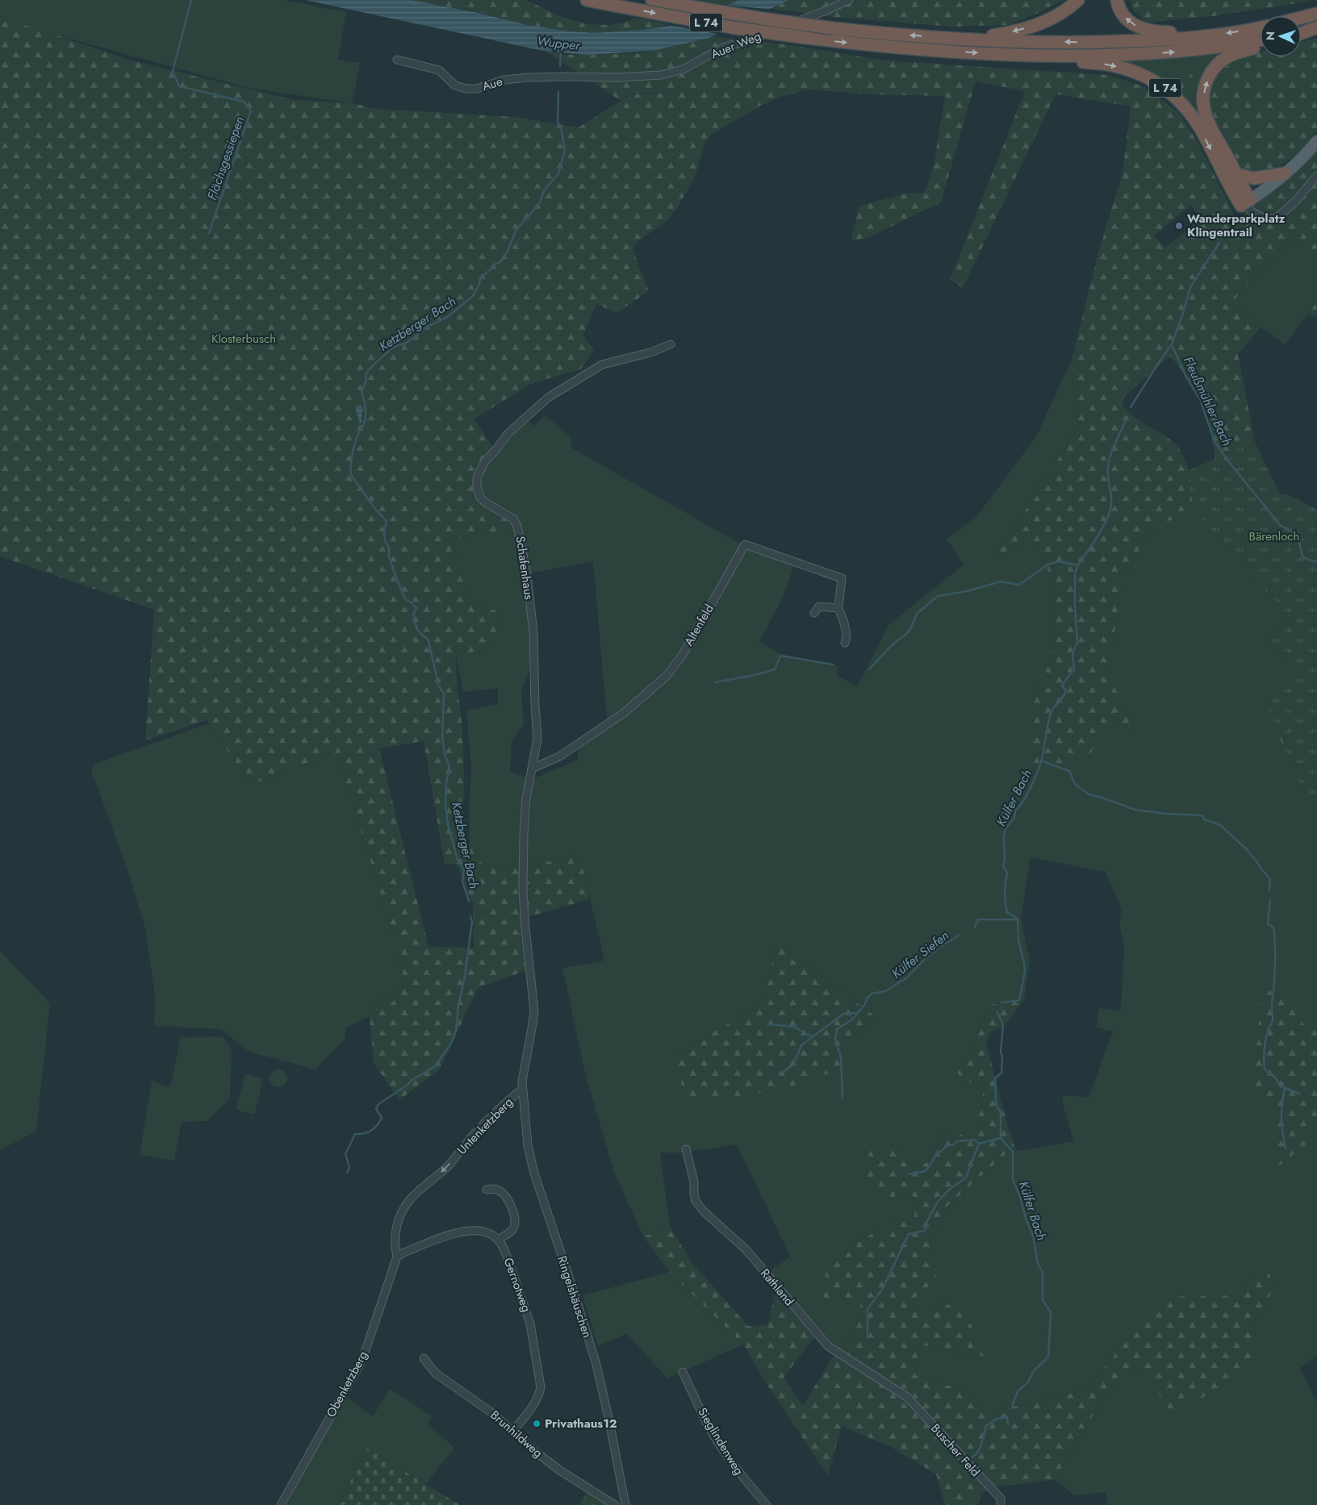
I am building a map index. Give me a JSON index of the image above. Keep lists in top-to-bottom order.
{
  "streets": {
    "highway": ["L 74"],
    "street": [
      "Auer Weg",
      "Aue",
      "Schafenhaus",
      "Altenfeld",
      "Untenketzberg",
      "Gernotweg",
      "Rathland",
      "Ringelshäuschen",
      "Obenketzberg",
      "Brunhildweg",
      "Sieglindenweg",
      "Buscher Feld"
    ]
  },
  "crossings": [
    ["Auer Weg", "Aue"],
    ["Schafenhaus", "Altenfeld"],
    ["Schafenhaus", "Untenketzberg"],
    ["Untenketzberg", "Ringelshäuschen"],
    ["Untenketzberg", "Obenketzberg"],
    ["Gernotweg", "Brunhildweg"],
    ["Rathland", "Buscher Feld"]
  ],
  "one_way": ["Untenketzberg"],
  "water": [
    "Wupper",
    "Flächsgessiepen",
    "Ketzberger Bach",
    "Fleußmühler Bach",
    "Külfer Bach",
    "Külfer Siefen"
  ],
  "parks": ["Klosterbusch", "Bärenloch"],
  "places": ["Wanderparkplatz Klingentrail", "Privathaus12"],
  "north": "left"
}
